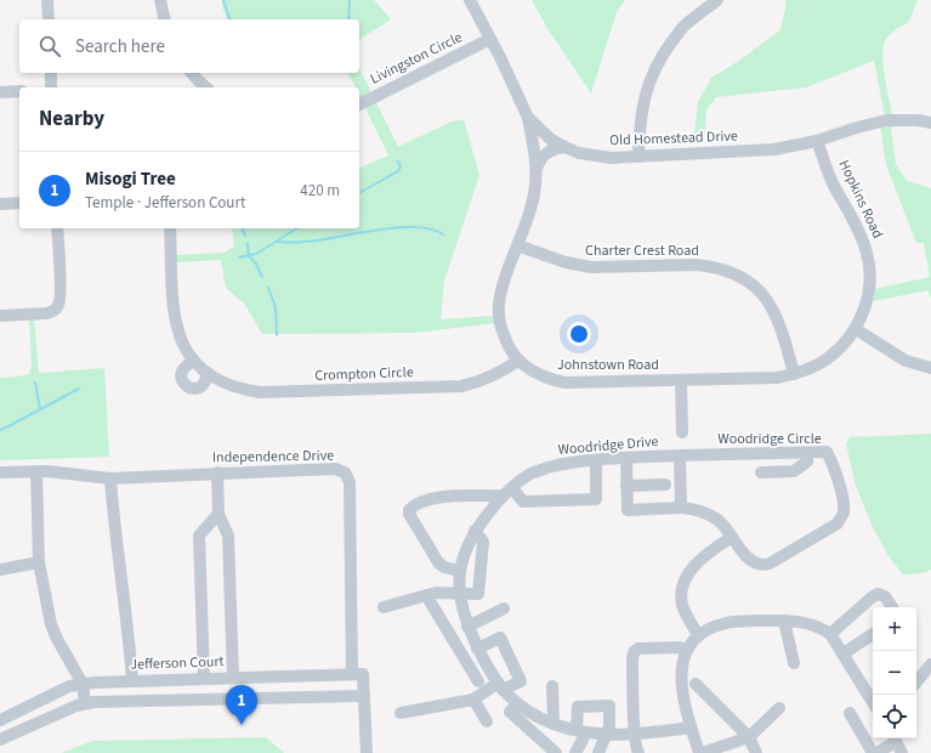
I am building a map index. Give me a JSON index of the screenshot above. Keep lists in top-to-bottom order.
{
  "streets": {
    "street": [
      "Livingston Circle",
      "Old Homestead Drive",
      "Hopkins Road",
      "Charter Crest Road",
      "Johnstown Road",
      "Crompton Circle",
      "Woodridge Circle",
      "Woodridge Drive",
      "Independence Drive",
      "Jefferson Court"
    ]
  },
  "crossings": [
    ["Livingston Circle", "Old Homestead Drive"],
    ["Old Homestead Drive", "Hopkins Road"],
    ["Old Homestead Drive", "Johnstown Road"],
    ["Hopkins Road", "Johnstown Road"],
    ["Charter Crest Road", "Johnstown Road"],
    ["Johnstown Road", "Crompton Circle"],
    ["Woodridge Circle", "Woodridge Drive"],
    ["Independence Drive", "Jefferson Court"]
  ],
  "page": {
    "search": "Search here",
    "heading": "Nearby",
    "list": [
      {
        "mark": "1",
        "name": "Misogi Tree",
        "note": "Temple · Jefferson Court",
        "value": "420 m"
      }
    ],
    "map_buttons": ["+", "−"],
    "pins": "1"
  }
}
